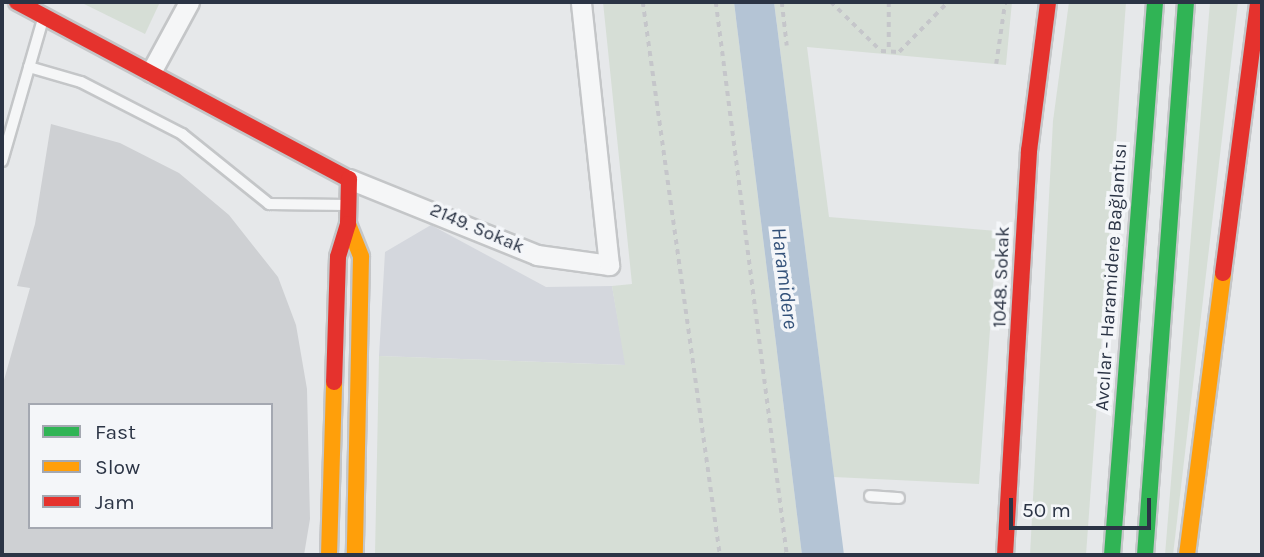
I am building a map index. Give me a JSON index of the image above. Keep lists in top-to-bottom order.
{
  "streets": {
    "main road": ["1048. Sokak", "Avcılar - Haramidere Bağlantısı"],
    "street": ["2149. Sokak"]
  },
  "water": ["Haramidere"],
  "legend": ["Fast", "Slow", "Jam"],
  "scale_bar": "50 m"
}
